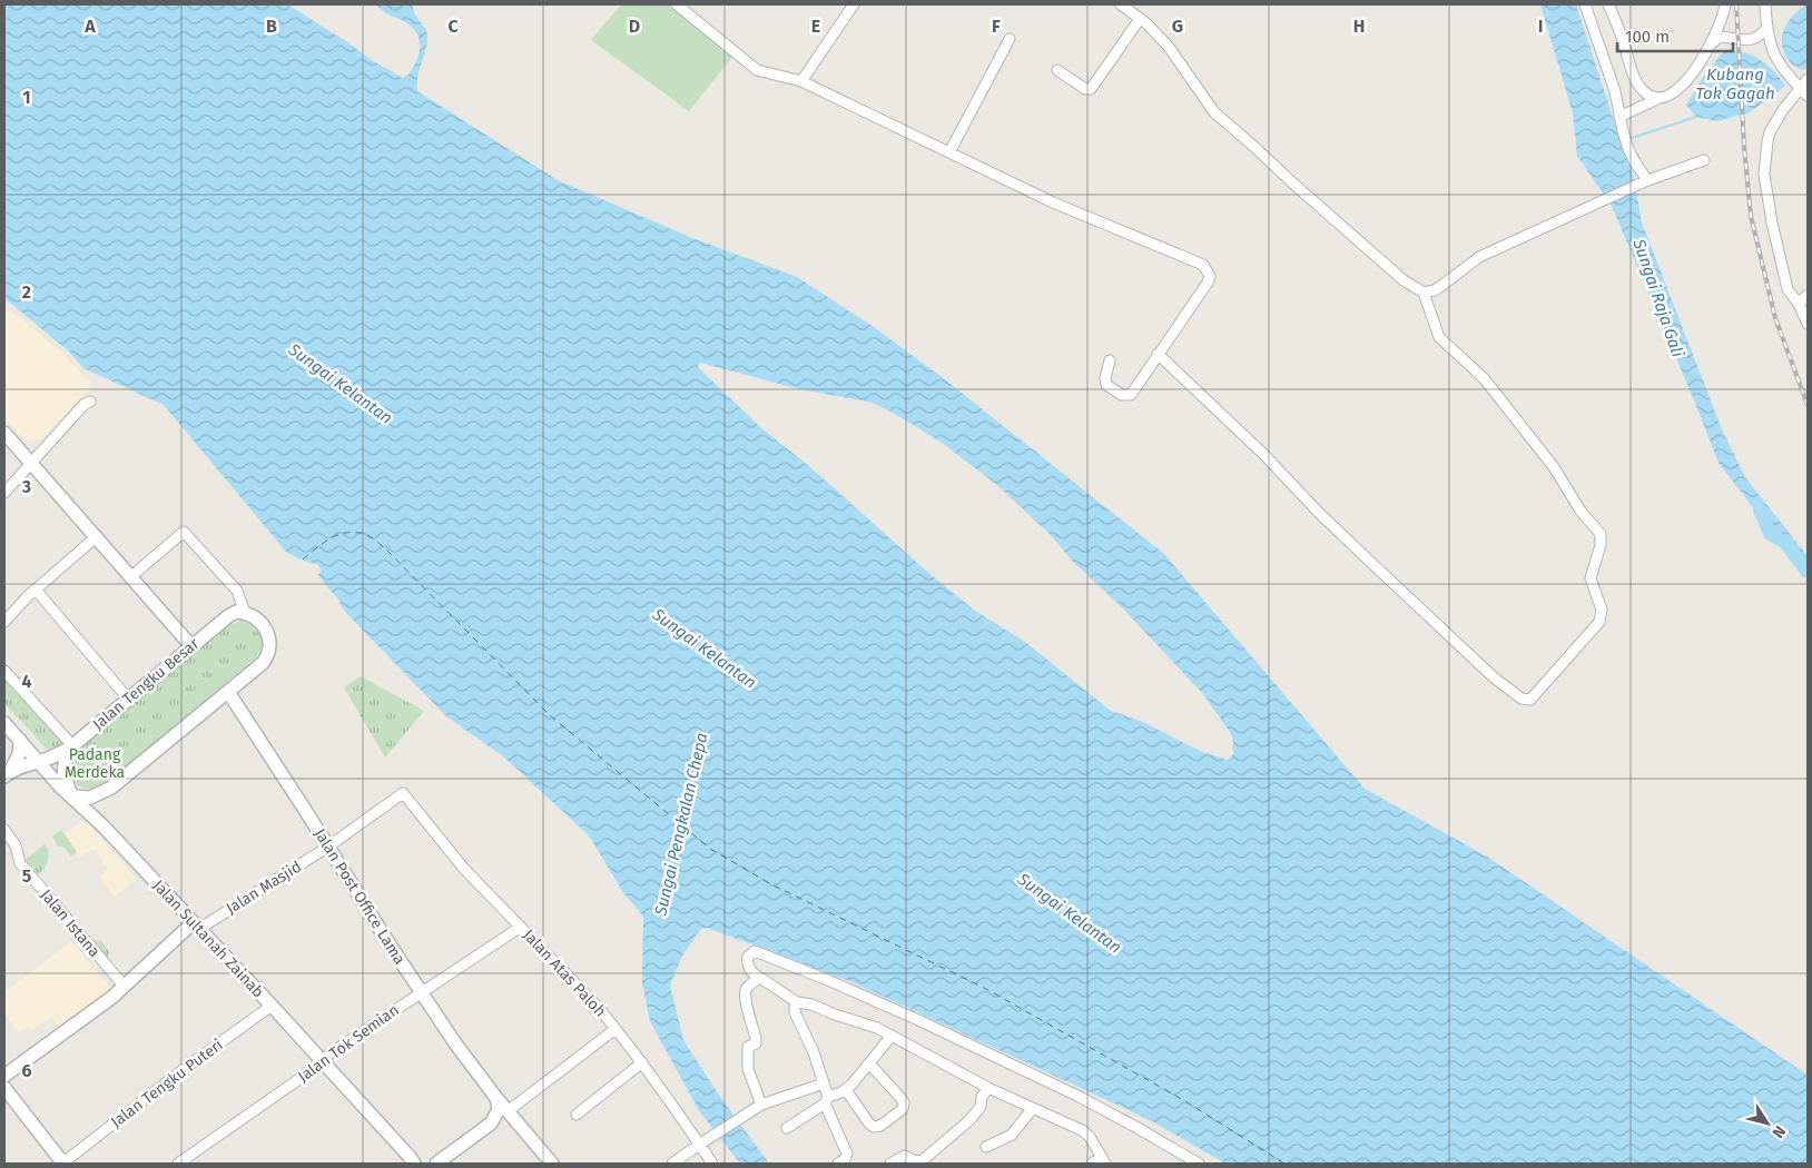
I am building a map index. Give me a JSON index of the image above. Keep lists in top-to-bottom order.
{
  "streets": {
    "main road": ["Jalan Tengku Besar", "Jalan Post Office Lama", "Jalan Sultanah Zainab"],
    "street": [
      "Jalan Masjid",
      "Jalan Istana",
      "Jalan Atas Paloh",
      "Jalan Tok Semian",
      "Jalan Tengku Puteri"
    ]
  },
  "crossings": [
    ["Jalan Tengku Besar", "Jalan Sultanah Zainab"],
    ["Jalan Masjid", "Jalan Post Office Lama"],
    ["Jalan Masjid", "Jalan Sultanah Zainab"],
    ["Jalan Masjid", "Jalan Atas Paloh"],
    ["Jalan Post Office Lama", "Jalan Tok Semian"],
    ["Jalan Sultanah Zainab", "Jalan Tok Semian"],
    ["Jalan Sultanah Zainab", "Jalan Tengku Puteri"],
    ["Jalan Atas Paloh", "Jalan Tok Semian"]
  ],
  "water": [
    "Kubang Tok Gagah",
    "Sungai Raja Gali",
    "Sungai Kelantan",
    "Sungai Pengkalan Chepa"
  ],
  "parks": ["Padang Merdeka"],
  "scale_bar": "100 m",
  "north": "bottom right",
  "grid": {
    "columns": [
      "A",
      "B",
      "C",
      "D",
      "E",
      "F",
      "G",
      "H",
      "I"
    ],
    "rows": [
      "1",
      "2",
      "3",
      "4",
      "5",
      "6"
    ]
  }
}
